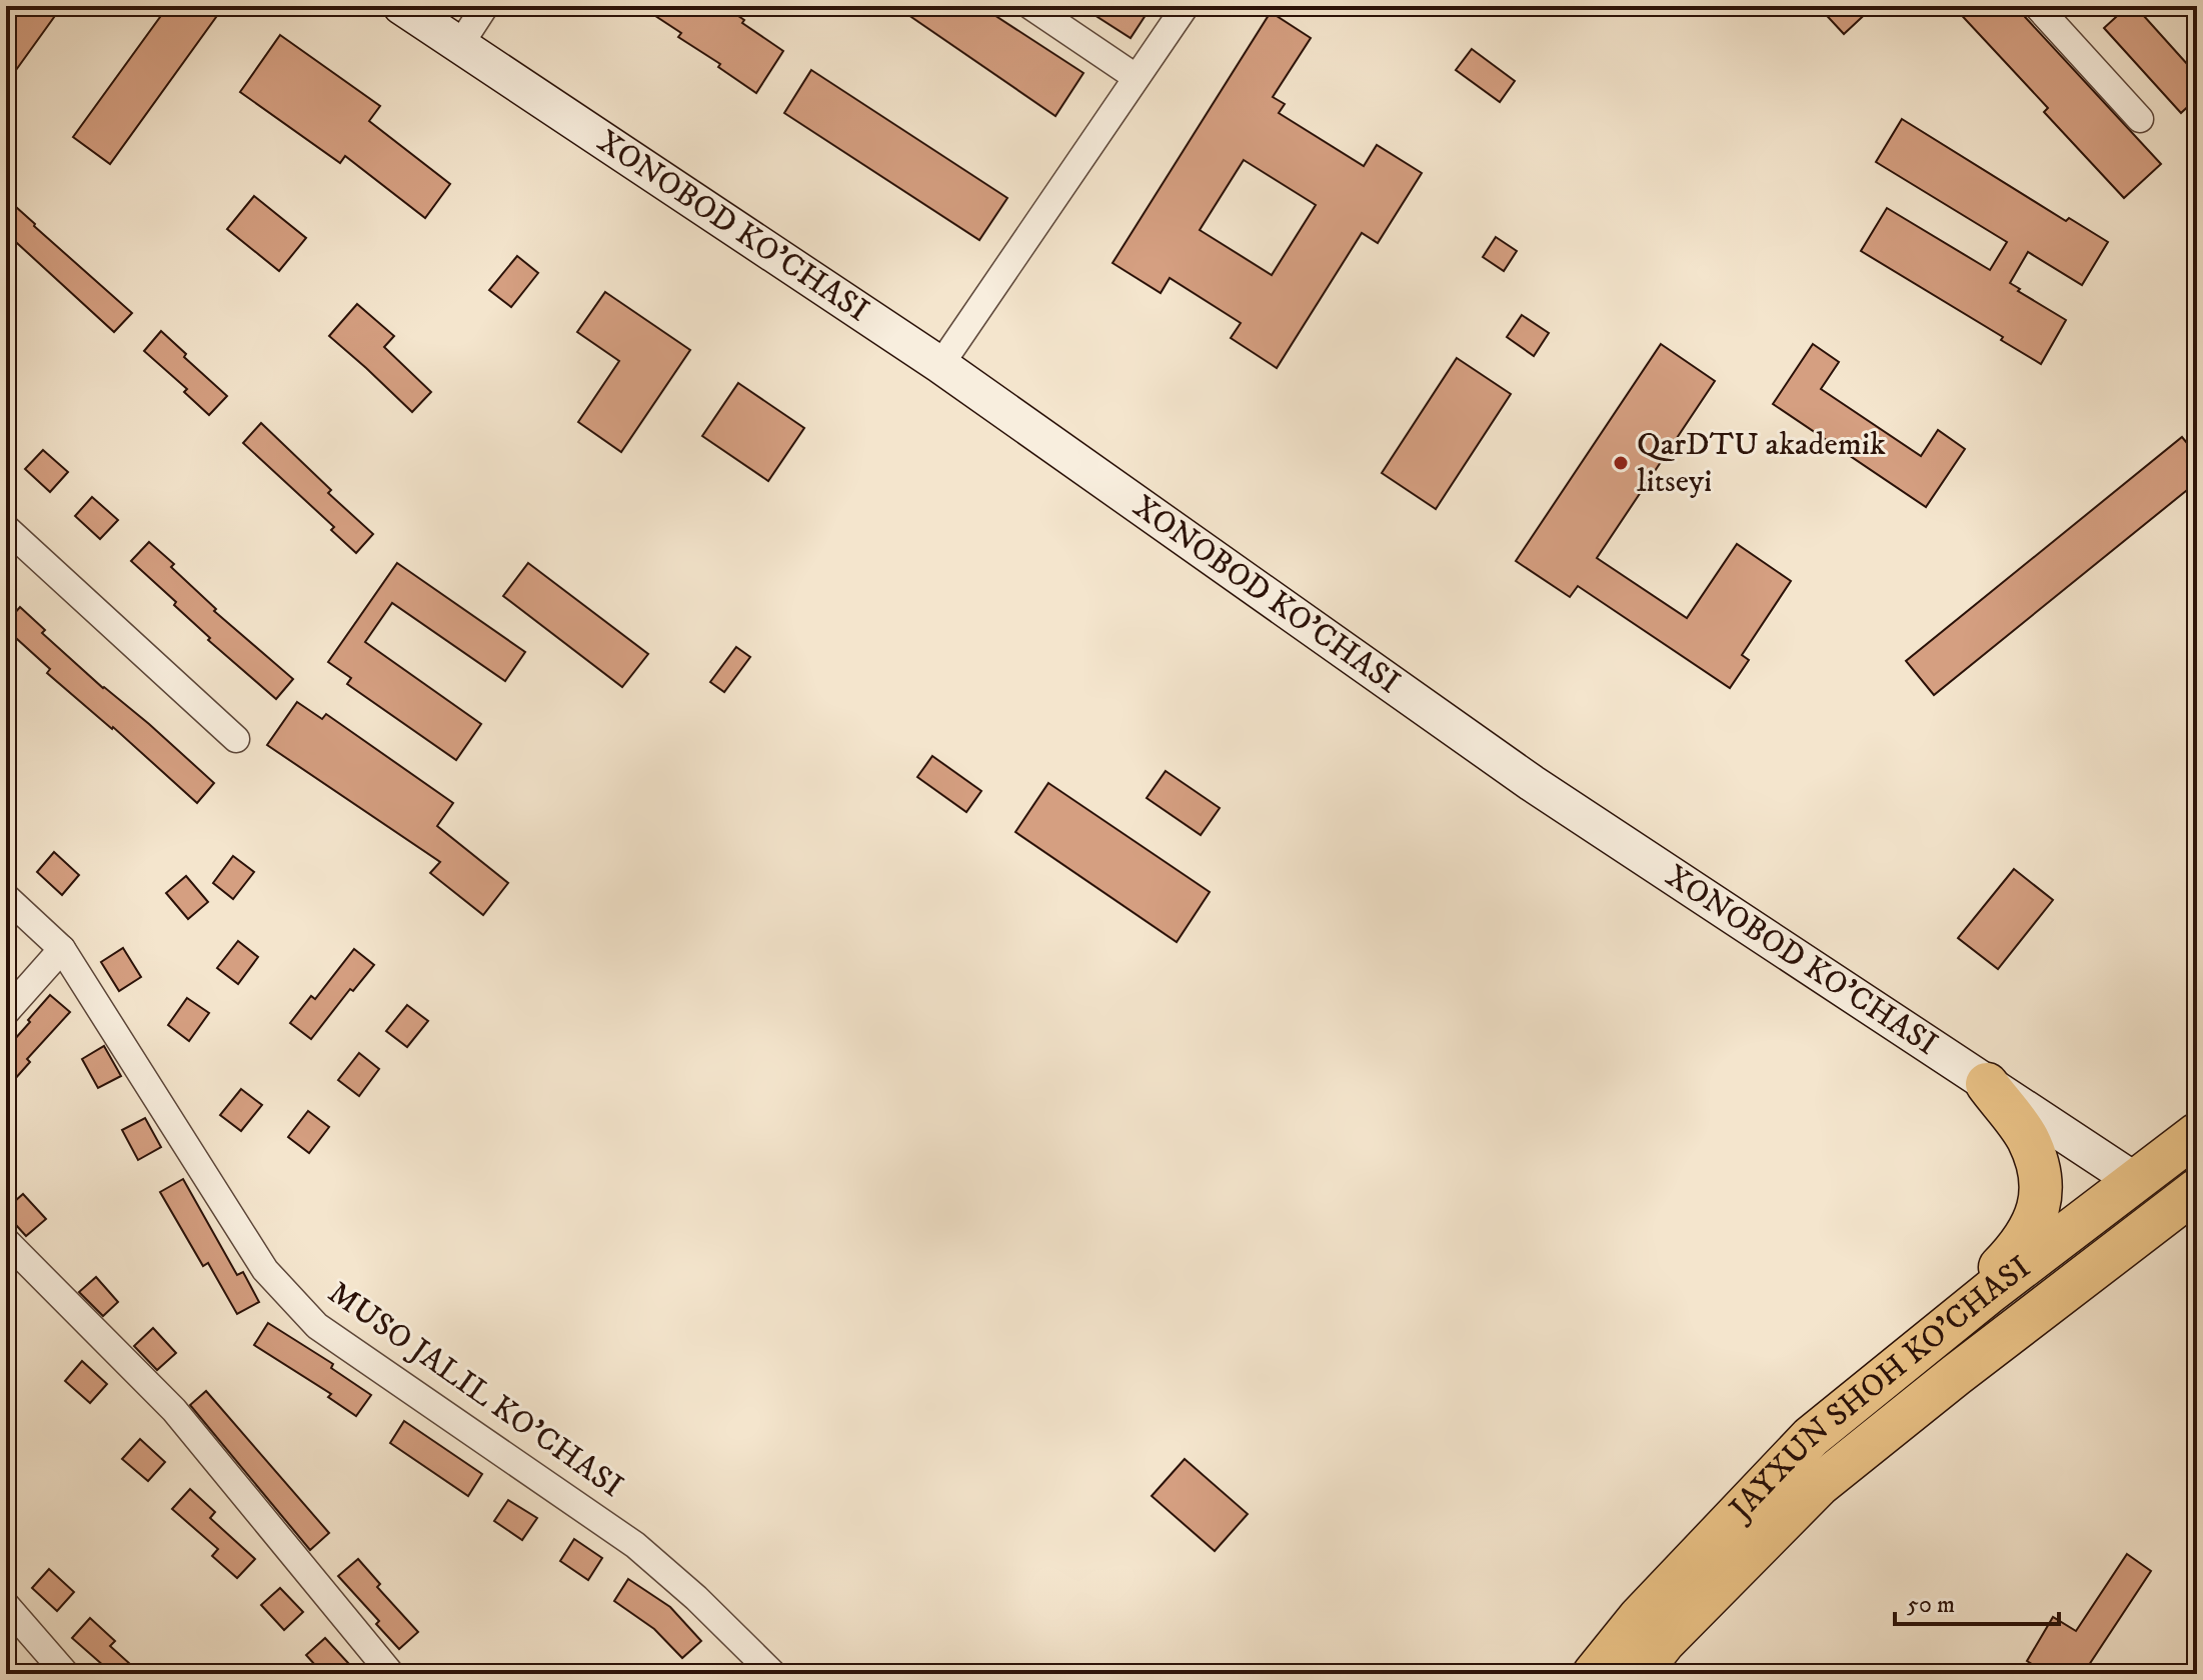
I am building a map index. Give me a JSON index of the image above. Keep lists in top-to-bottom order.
{
  "streets": {
    "highway": ["JAYXUN SHOH KO'CHASI"],
    "main road": ["XONOBOD KO'CHASI"],
    "street": ["MUSO JALIL KO'CHASI"]
  },
  "crossings": [
    ["XONOBOD KO'CHASI", "JAYXUN SHOH KO'CHASI"]
  ],
  "places": ["QarDTU akademik litseyi"],
  "scale_bar": "50 m"
}
